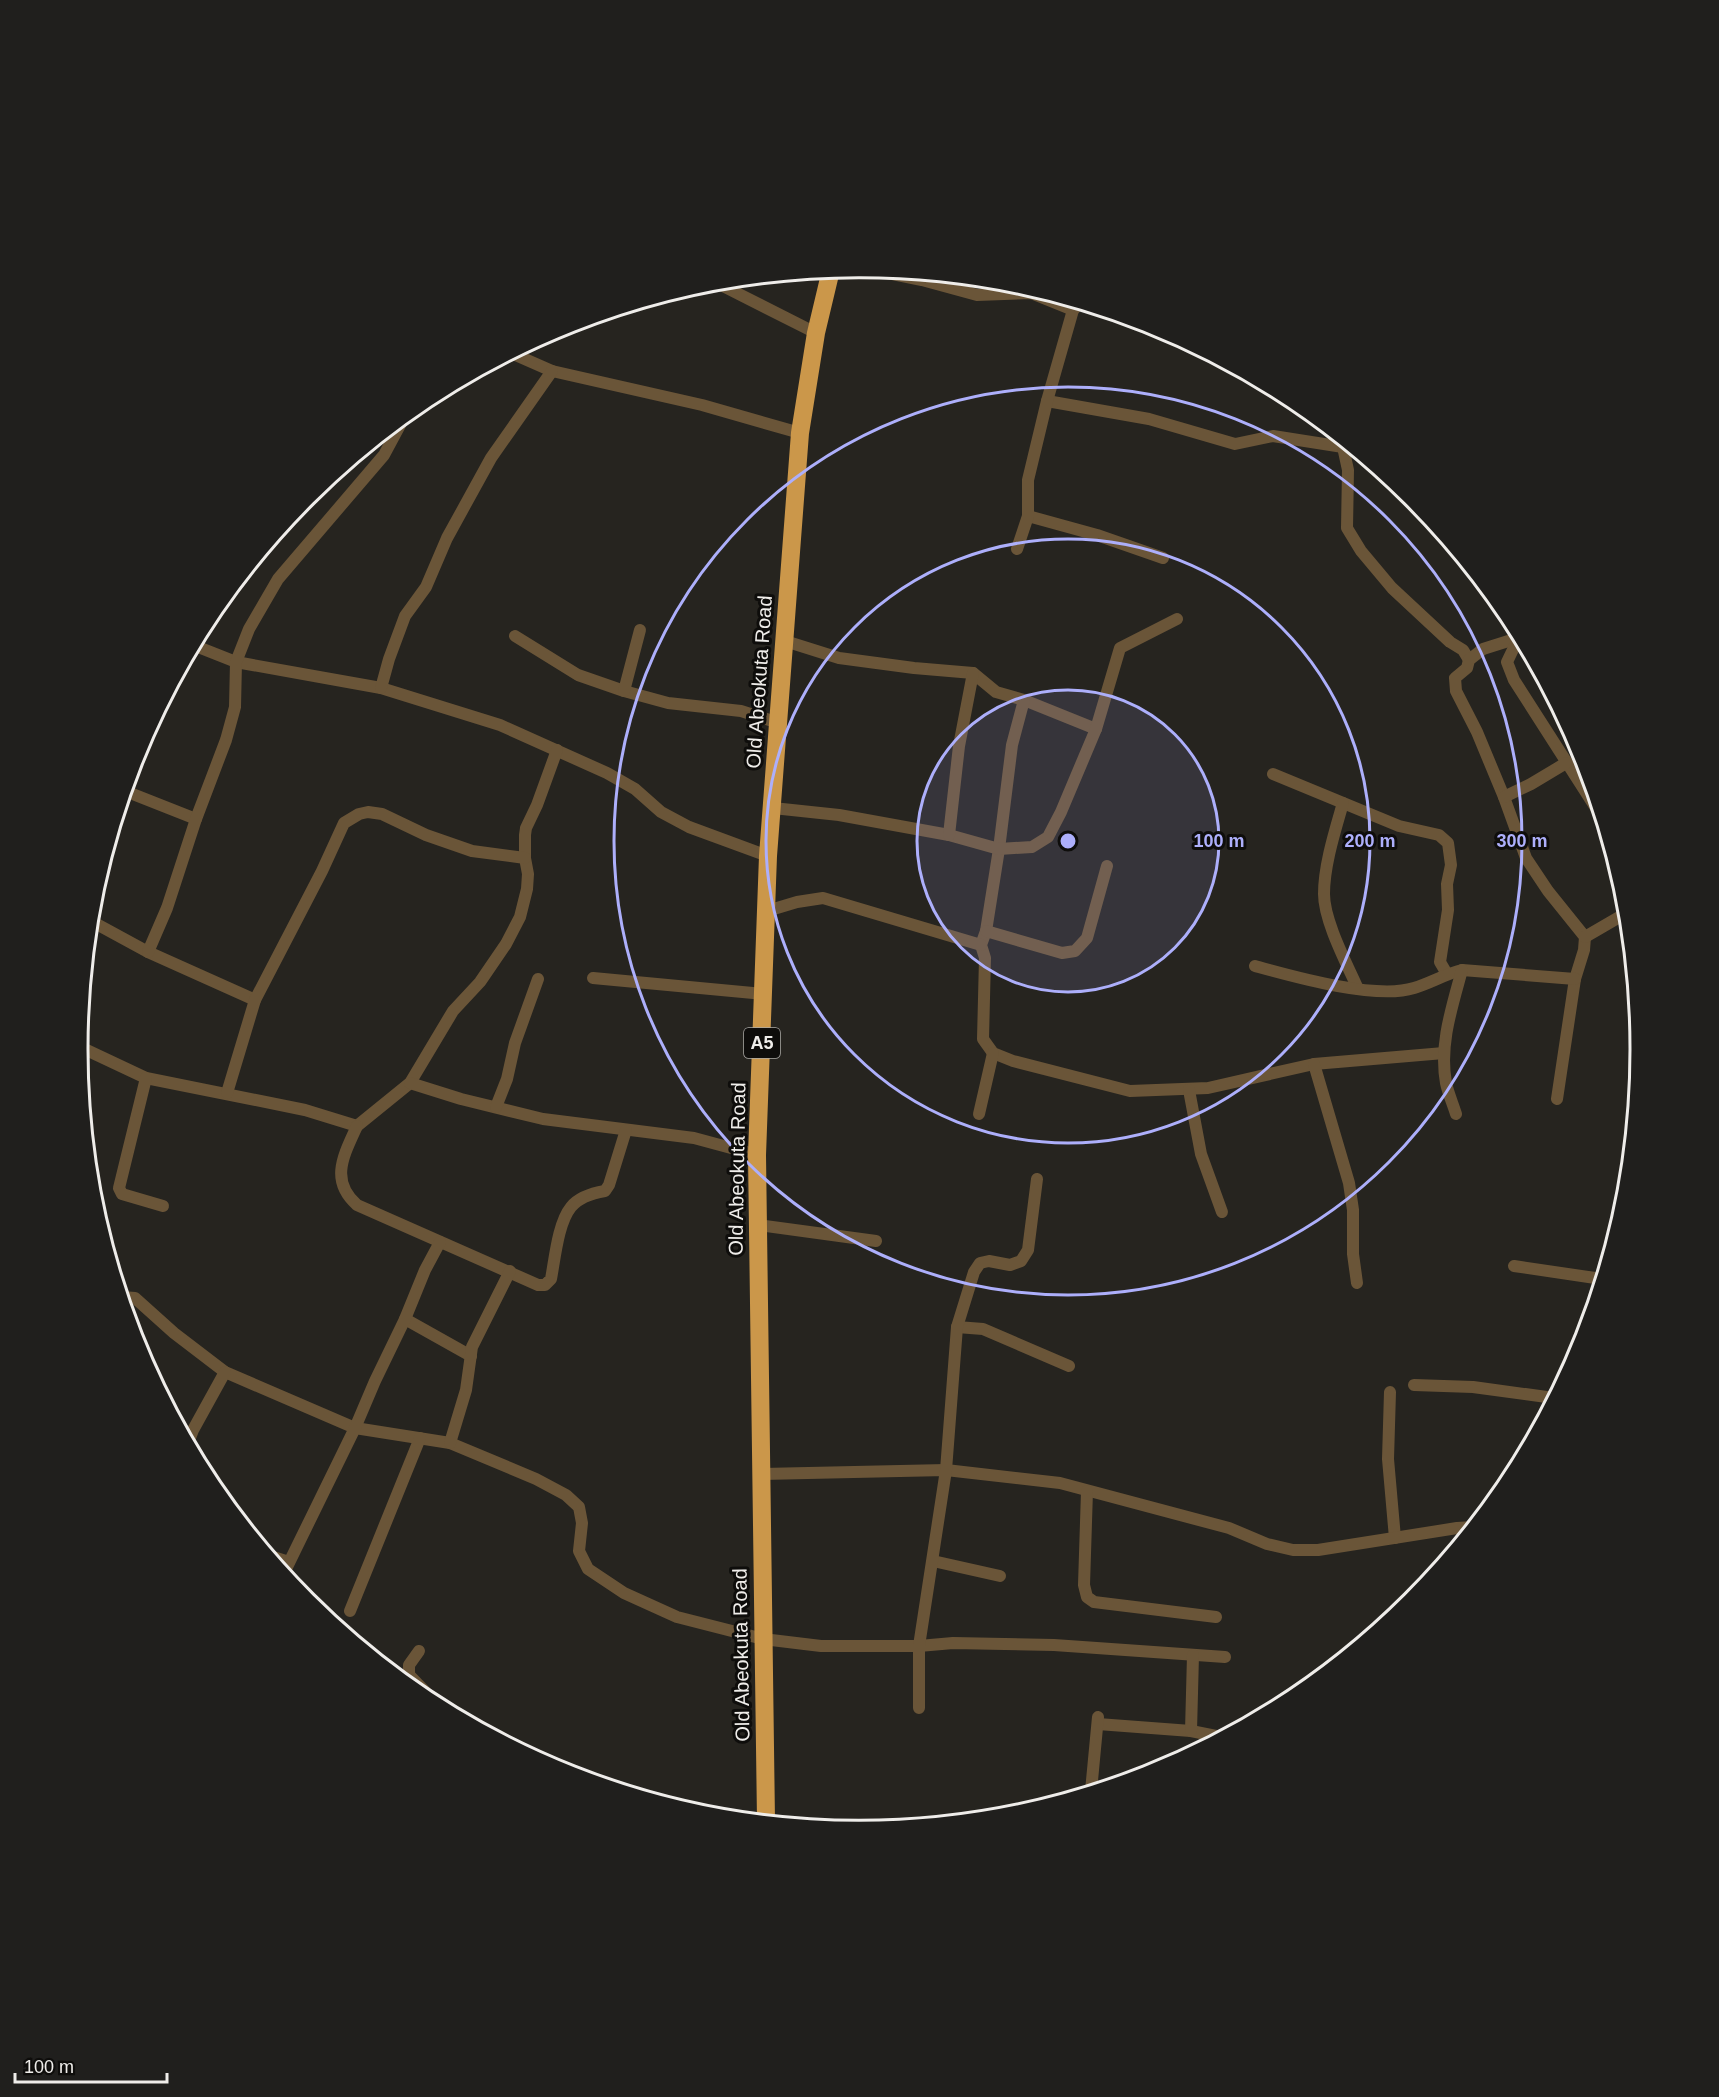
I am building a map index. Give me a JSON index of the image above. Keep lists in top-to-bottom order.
{
  "streets": {
    "highway": ["Old Abeokuta Road", "A5"]
  },
  "scale_bar": "100 m",
  "rings": ["100 m", "200 m", "300 m"]
}
